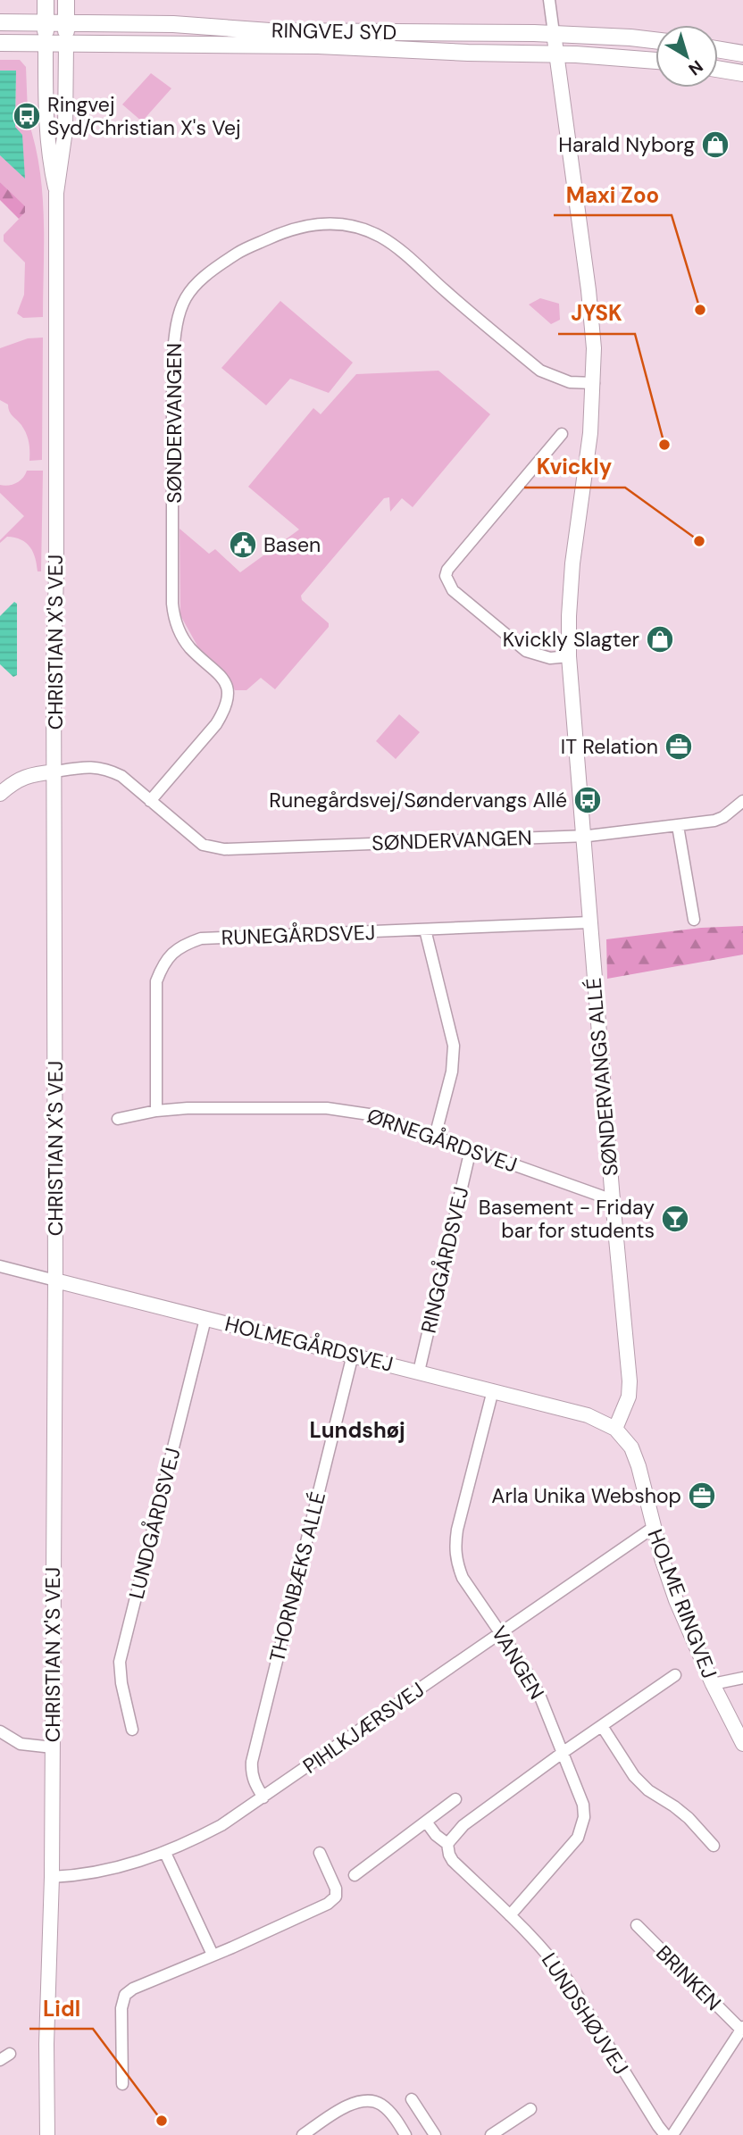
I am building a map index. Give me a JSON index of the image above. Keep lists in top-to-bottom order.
{
  "streets": {
    "main road": ["RINGVEJ SYD", "CHRISTIAN X'S VEJ"],
    "street": [
      "SØNDERVANGEN",
      "RUNEGÅRDSVEJ",
      "SØNDERVANGS ALLÉ",
      "ØRNEGÅRDSVEJ",
      "RINGGÅRDSVEJ",
      "HOLMEGÅRDSVEJ",
      "LUNDGÅRDSVEJ",
      "THORNBÆKS ALLÉ",
      "HOLME RINGVEJ",
      "VANGEN",
      "PIHLKJÆRSVEJ",
      "BRINKEN",
      "LUNDSHØJVEJ"
    ]
  },
  "crossings": [
    ["RINGVEJ SYD", "CHRISTIAN X'S VEJ"],
    ["RINGVEJ SYD", "SØNDERVANGS ALLÉ"],
    ["SØNDERVANGEN", "CHRISTIAN X'S VEJ"],
    ["SØNDERVANGEN", "SØNDERVANGS ALLÉ"],
    ["CHRISTIAN X'S VEJ", "HOLMEGÅRDSVEJ"],
    ["CHRISTIAN X'S VEJ", "PIHLKJÆRSVEJ"],
    ["RUNEGÅRDSVEJ", "SØNDERVANGS ALLÉ"],
    ["RUNEGÅRDSVEJ", "ØRNEGÅRDSVEJ"],
    ["SØNDERVANGS ALLÉ", "ØRNEGÅRDSVEJ"],
    ["SØNDERVANGS ALLÉ", "HOLMEGÅRDSVEJ"],
    ["SØNDERVANGS ALLÉ", "HOLME RINGVEJ"],
    ["ØRNEGÅRDSVEJ", "RINGGÅRDSVEJ"],
    ["RINGGÅRDSVEJ", "HOLMEGÅRDSVEJ"],
    ["HOLMEGÅRDSVEJ", "LUNDGÅRDSVEJ"],
    ["HOLMEGÅRDSVEJ", "THORNBÆKS ALLÉ"],
    ["HOLMEGÅRDSVEJ", "HOLME RINGVEJ"],
    ["HOLMEGÅRDSVEJ", "VANGEN"],
    ["THORNBÆKS ALLÉ", "PIHLKJÆRSVEJ"],
    ["HOLME RINGVEJ", "PIHLKJÆRSVEJ"],
    ["VANGEN", "PIHLKJÆRSVEJ"],
    ["VANGEN", "LUNDSHØJVEJ"]
  ],
  "districts": ["Lundshøj"],
  "places": {
    "bus stop": ["Ringvej Syd/Christian X's Vej", "Runegårdsvej/Søndervangs Allé"],
    "shop": ["Harald Nyborg", "Kvickly Slagter"],
    "other": [
      "Maxi Zoo",
      "JYSK",
      "Kvickly",
      "Lidl"
    ],
    "public building": ["Basen"],
    "office": ["IT Relation", "Arla Unika Webshop"],
    "bar": ["Basement - Friday bar for students"]
  },
  "north": "bottom right"
}
